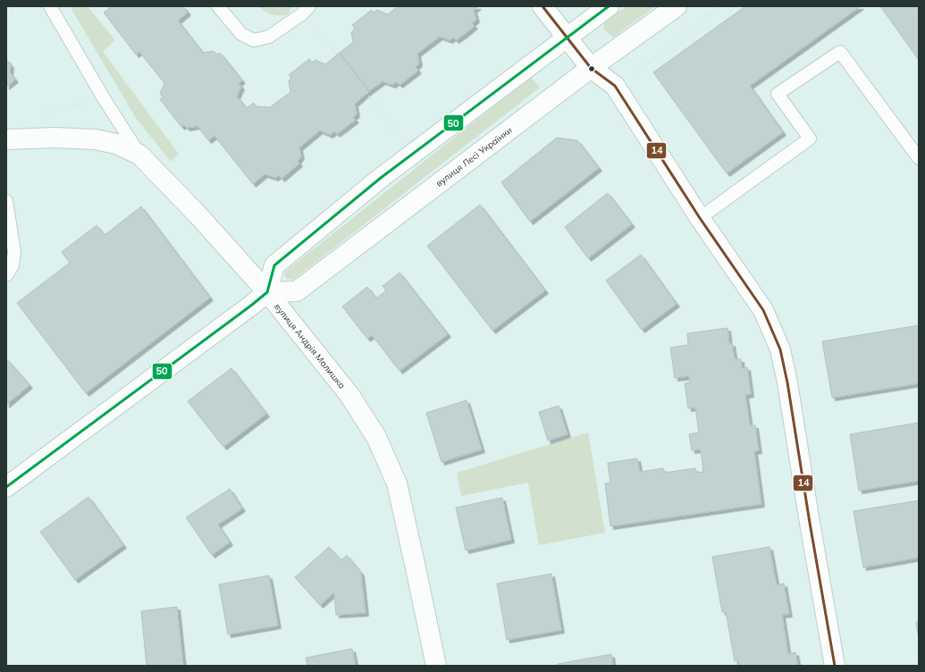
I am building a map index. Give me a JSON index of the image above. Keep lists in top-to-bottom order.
{
  "streets": {
    "street": ["вулиця Лесі Українки", "вулиця Андрія Малишка"]
  },
  "crossings": [
    ["вулиця Лесі Українки", "вулиця Андрія Малишка"]
  ],
  "lines": ["transit line 14", "transit line 50"]
}
